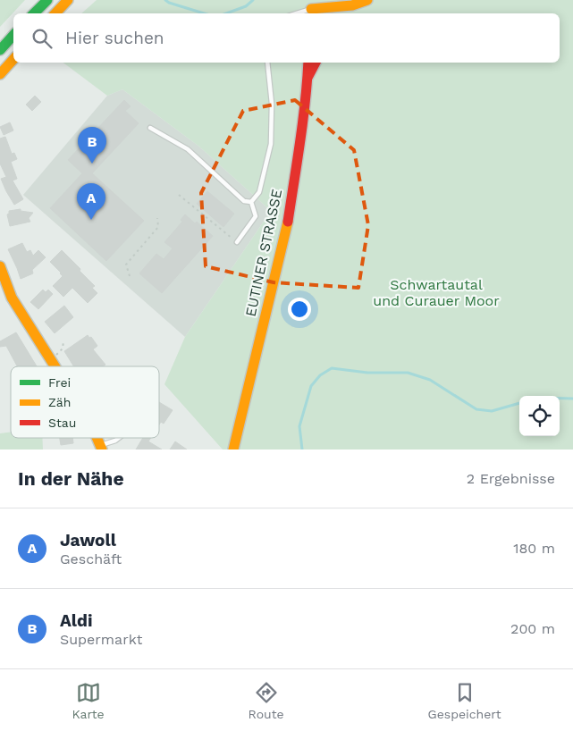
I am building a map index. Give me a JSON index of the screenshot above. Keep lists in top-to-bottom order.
{
  "streets": {
    "main road": ["EUTINER STRASSE"]
  },
  "parks": ["Schwartautal und Curauer Moor"],
  "legend": ["Frei", "Zäh", "Stau"],
  "page": {
    "search": "Hier suchen",
    "pins": ["B", "A"],
    "heading": ["In der Nähe", "2 Ergebnisse"],
    "list": [
      {
        "mark": "A",
        "name": "Jawoll",
        "note": "Geschäft",
        "value": "180 m"
      },
      {
        "mark": "B",
        "name": "Aldi",
        "note": "Supermarkt",
        "value": "200 m"
      }
    ],
    "nav": ["Karte", "Route", "Gespeichert"]
  }
}
